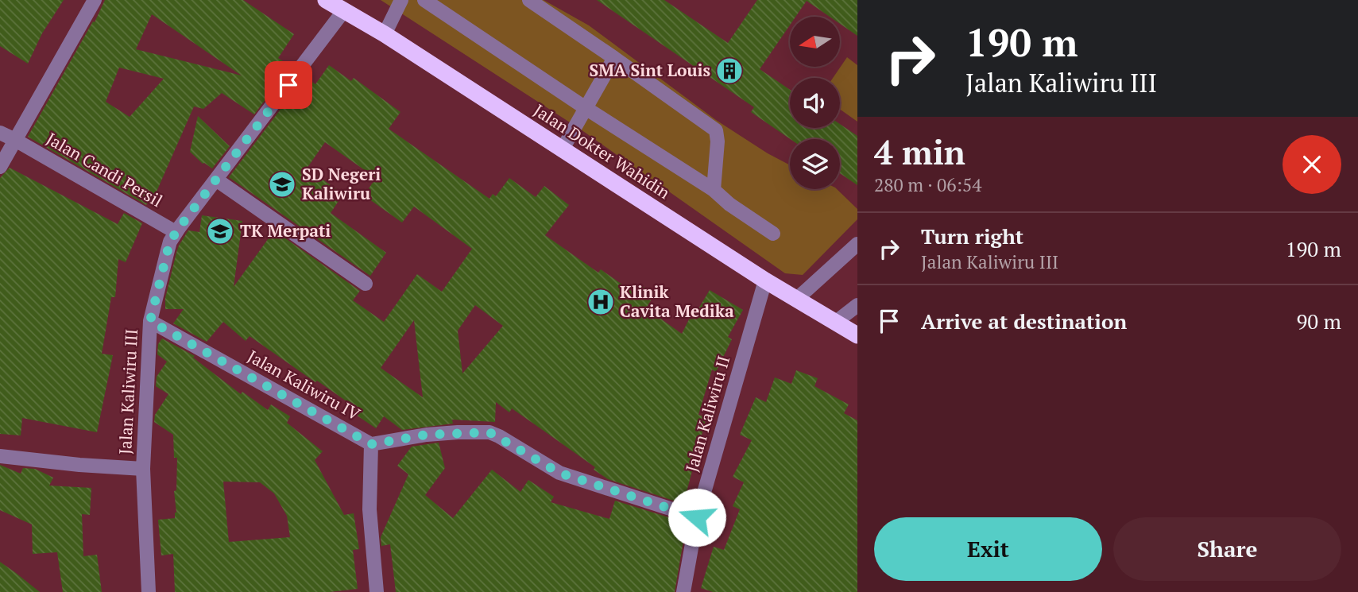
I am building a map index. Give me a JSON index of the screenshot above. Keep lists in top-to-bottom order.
{
  "streets": {
    "highway": ["Jalan Dokter Wahidin"],
    "street": [
      "Jalan Candi Persil",
      "Jalan Kaliwiru IV",
      "Jalan Kaliwiru III",
      "Jalan Kaliwiru II"
    ]
  },
  "crossings": [
    ["Jalan Dokter Wahidin", "Jalan Kaliwiru III"],
    ["Jalan Dokter Wahidin", "Jalan Kaliwiru II"],
    ["Jalan Candi Persil", "Jalan Kaliwiru III"],
    ["Jalan Kaliwiru IV", "Jalan Kaliwiru III"]
  ],
  "places": {
    "building": ["SMA Sint Louis"],
    "school or university": ["SD Negeri Kaliwiru", "TK Merpati"],
    "hospital": ["Klinik Cavita Medika"]
  },
  "north": "left",
  "page": {
    "turn": ["190 m", "Jalan Kaliwiru III"],
    "heading": ["4 min", "280 m · 06:54"],
    "list": [
      {
        "name": "Turn right",
        "note": "Jalan Kaliwiru III",
        "value": "190 m"
      },
      {
        "name": "Arrive at destination",
        "value": "90 m"
      }
    ],
    "buttons": ["Exit", "Share"]
  }
}
